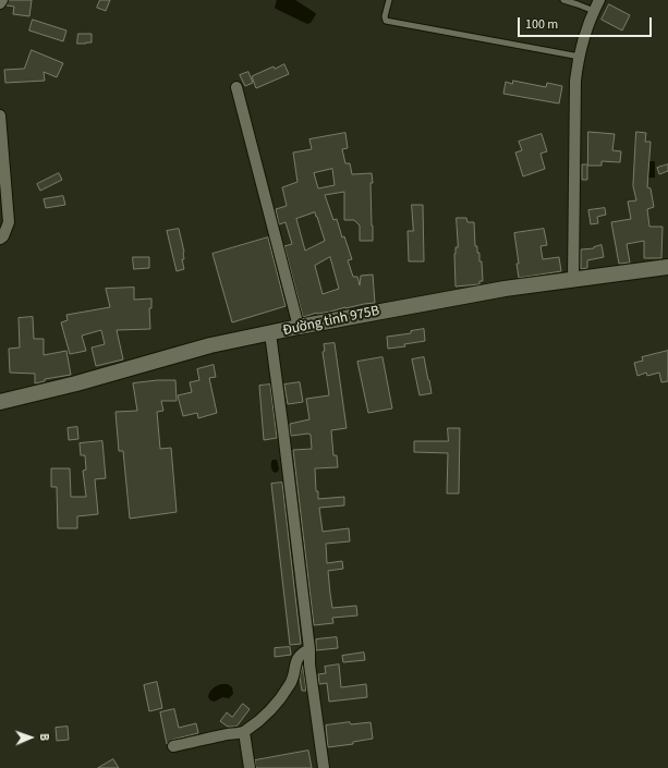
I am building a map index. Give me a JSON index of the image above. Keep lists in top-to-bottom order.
{
  "streets": {
    "main road": ["Đường tỉnh 975B"]
  },
  "scale_bar": "100 m",
  "north": "right"
}
